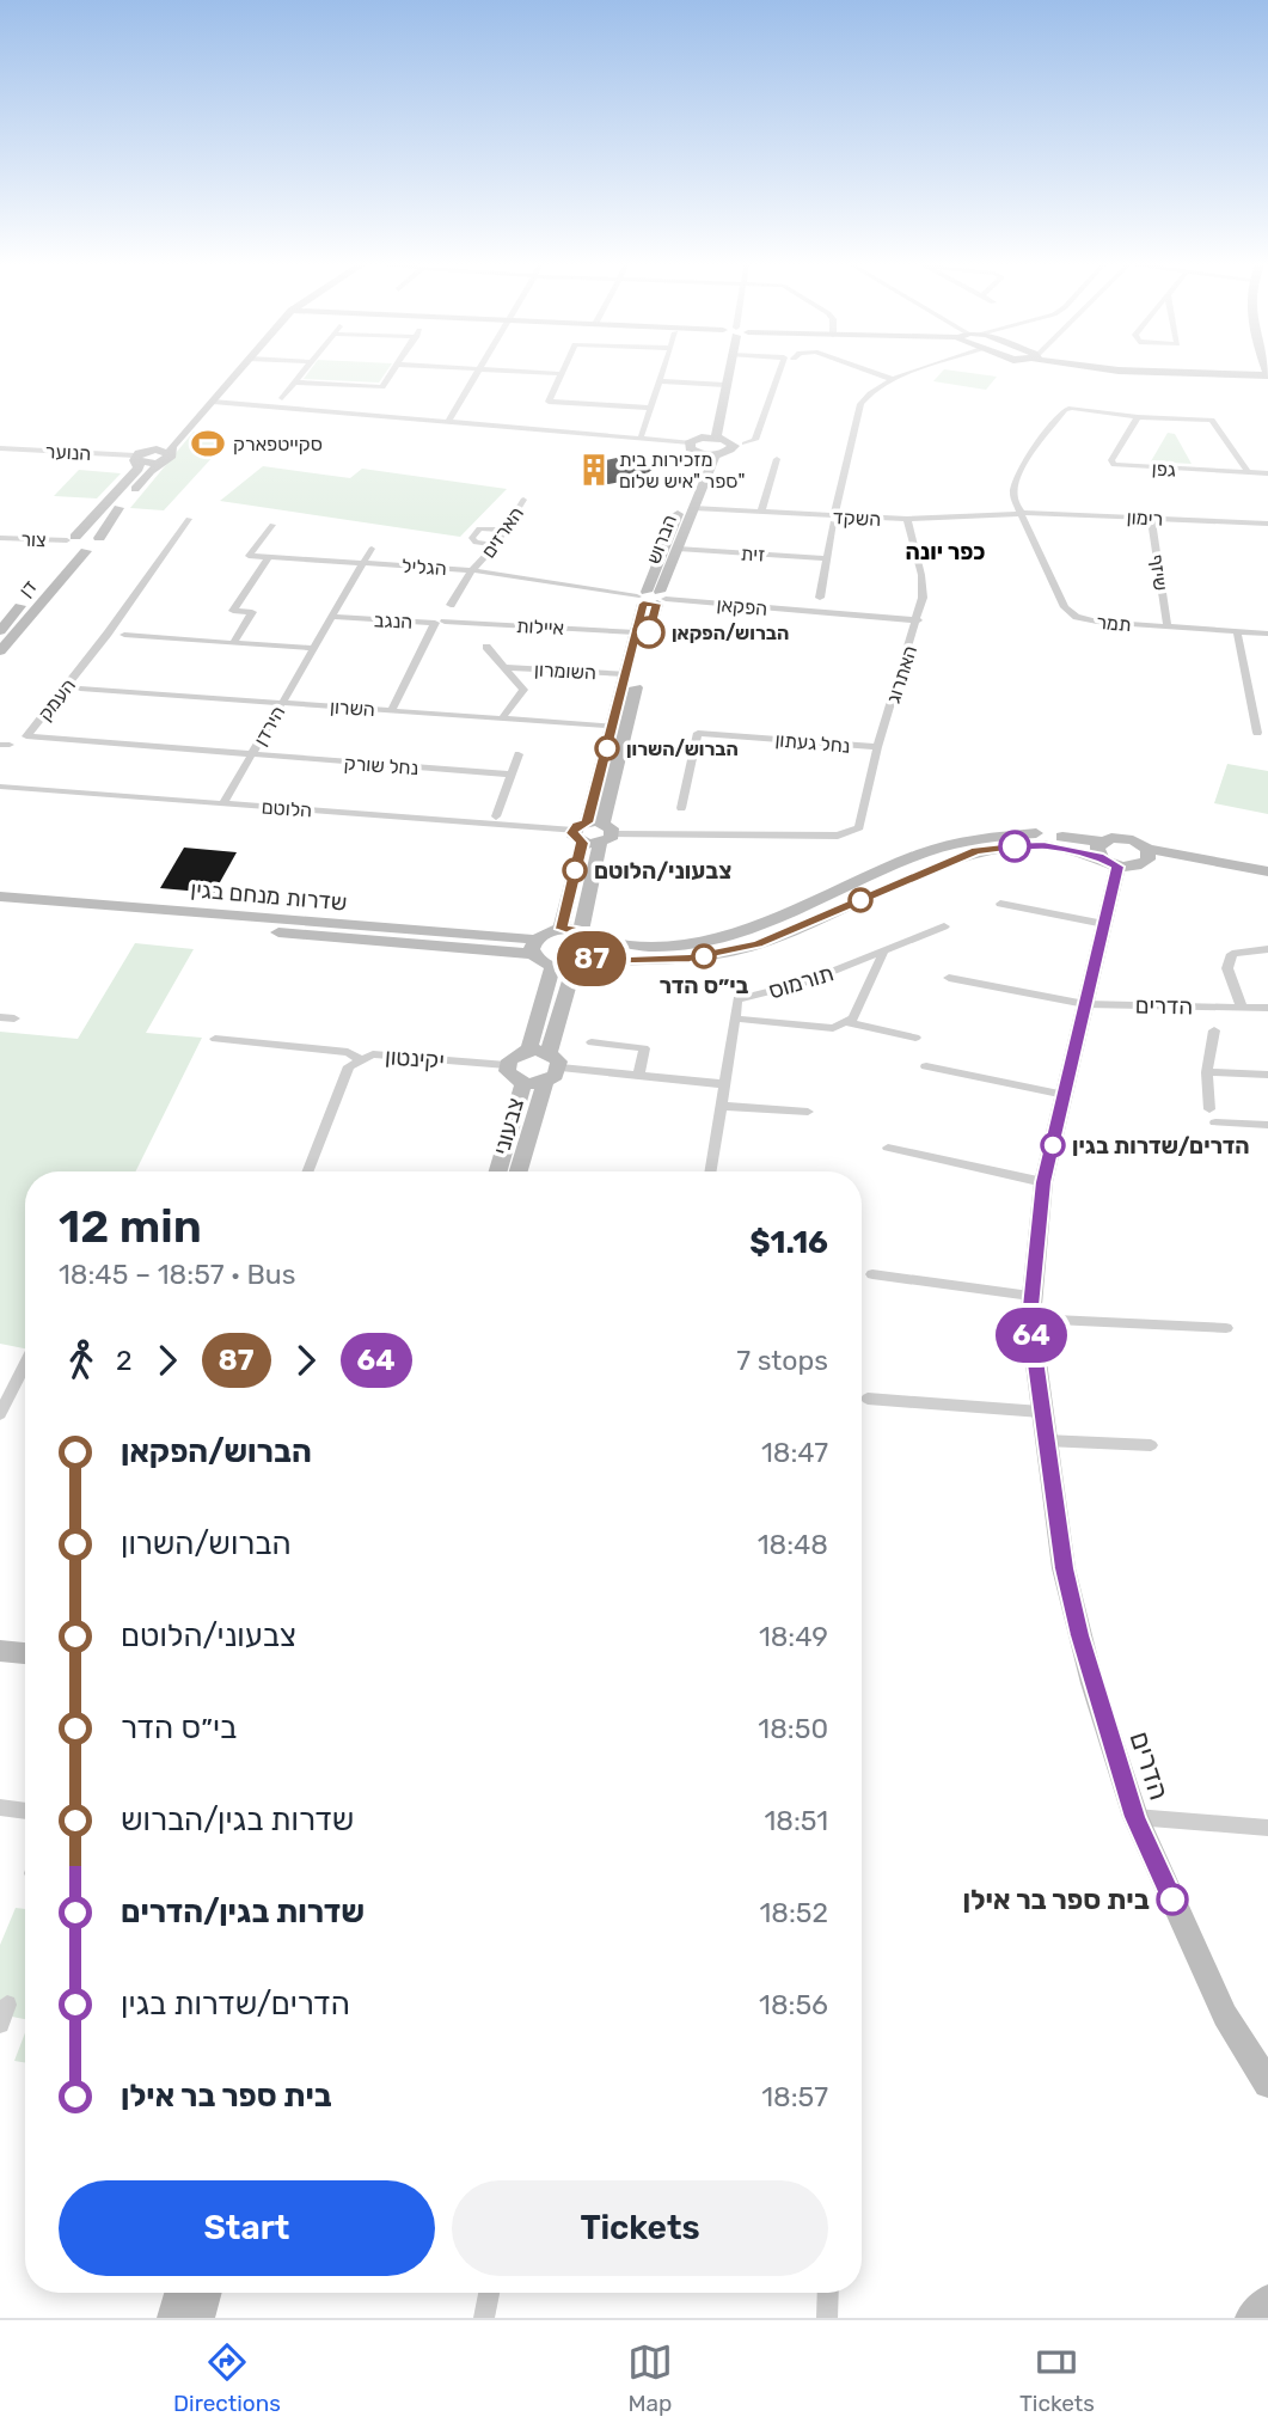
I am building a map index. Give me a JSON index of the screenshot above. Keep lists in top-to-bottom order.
{
  "streets": {
    "street": [
      "הנוער",
      "גפן",
      "השקד",
      "רימון",
      "הארזים",
      "צור",
      "הברוש",
      "זית",
      "הגליל",
      "שיזף",
      "דן",
      "הפקאן",
      "הנגב",
      "תמר",
      "איילות",
      "השומרון",
      "האתרוג",
      "העמק",
      "השרון",
      "הירדן",
      "נחל געתון",
      "נחל שורק",
      "הלוטם",
      "שדרות מנחם בגין",
      "תורמוס",
      "הדרים",
      "יקינטון",
      "צבעוני"
    ]
  },
  "crossings": [
    ["השקד", "רימון"],
    ["השקד", "הברוש"],
    ["השקד", "תמר"],
    ["השקד", "האתרוג"],
    ["רימון", "שיזף"],
    ["רימון", "תמר"],
    ["הארזים", "הגליל"],
    ["הברוש", "זית"],
    ["הברוש", "הגליל"],
    ["הברוש", "הפקאן"],
    ["הברוש", "איילות"],
    ["הברוש", "השומרון"],
    ["הברוש", "השרון"],
    ["הברוש", "הלוטם"],
    ["הגליל", "הפקאן"],
    ["הגליל", "הנגב"],
    ["שיזף", "תמר"],
    ["הפקאן", "האתרוג"],
    ["הנגב", "השרון"],
    ["הנגב", "הירדן"],
    ["השומרון", "השרון"],
    ["האתרוג", "נחל געתון"],
    ["האתרוג", "הלוטם"],
    ["העמק", "הירדן"],
    ["העמק", "נחל שורק"],
    ["השרון", "הירדן"],
    ["הירדן", "נחל שורק"],
    ["הירדן", "הלוטם"],
    ["יקינטון", "צבעוני"]
  ],
  "districts": ["כפר יונה"],
  "places": {
    "sports": ["סקייטפארק"],
    "building": ["מזכירות בית ספר \"איש שלום\""],
    "other": [
      "הברוש/הפקאן",
      "הברוש/השרון",
      "צבעוני/הלוטם",
      "בי״ס הדר",
      "הדרים/שדרות בגין",
      "בית ספר בר אילן"
    ]
  },
  "lines": ["bus line 87", "bus line 64"],
  "page": {
    "on_map": ["87", "64"],
    "heading": ["12 min", "18:45 – 18:57 · Bus", "$1.16"],
    "legs": [
      "2",
      "87",
      "64",
      "7 stops"
    ],
    "list": [
      {
        "name": "הברוש/הפקאן",
        "value": "18:47"
      },
      {
        "name": "הברוש/השרון",
        "value": "18:48"
      },
      {
        "name": "צבעוני/הלוטם",
        "value": "18:49"
      },
      {
        "name": "בי״ס הדר",
        "value": "18:50"
      },
      {
        "name": "שדרות בגין/הברוש",
        "value": "18:51"
      },
      {
        "name": "שדרות בגין/הדרים",
        "value": "18:52"
      },
      {
        "name": "הדרים/שדרות בגין",
        "value": "18:56"
      },
      {
        "name": "בית ספר בר אילן",
        "value": "18:57"
      }
    ],
    "buttons": ["Start", "Tickets"],
    "tabs": ["Directions", "Map", "Tickets"]
  }
}
